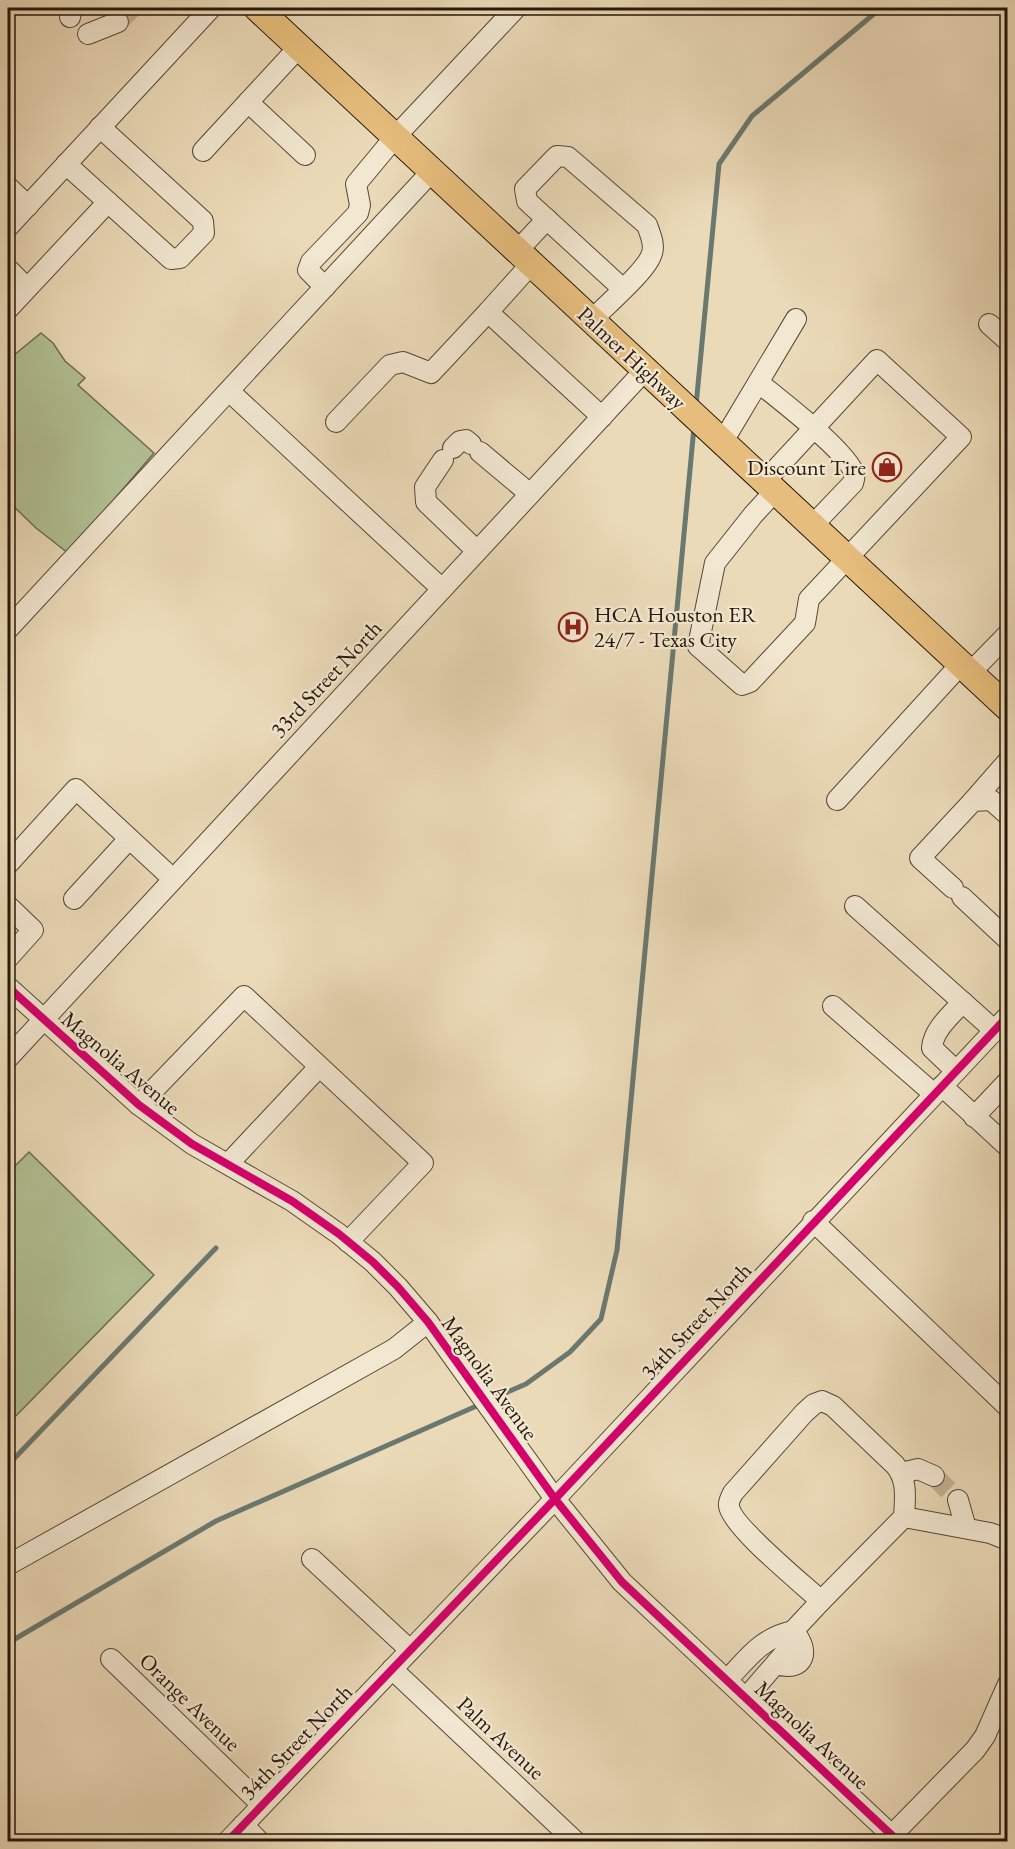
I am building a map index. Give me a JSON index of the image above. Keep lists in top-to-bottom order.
{
  "streets": {
    "main road": ["Palmer Highway"],
    "street": [
      "33rd Street North",
      "Magnolia Avenue",
      "34th Street North",
      "Orange Avenue",
      "Palm Avenue"
    ]
  },
  "crossings": [
    ["Palmer Highway", "33rd Street North"],
    ["33rd Street North", "Magnolia Avenue"],
    ["Magnolia Avenue", "34th Street North"],
    ["34th Street North", "Orange Avenue"],
    ["34th Street North", "Palm Avenue"]
  ],
  "places": {
    "shop": ["Discount Tire"],
    "hospital": ["HCA Houston ER 24/7 - Texas City"]
  }
}
